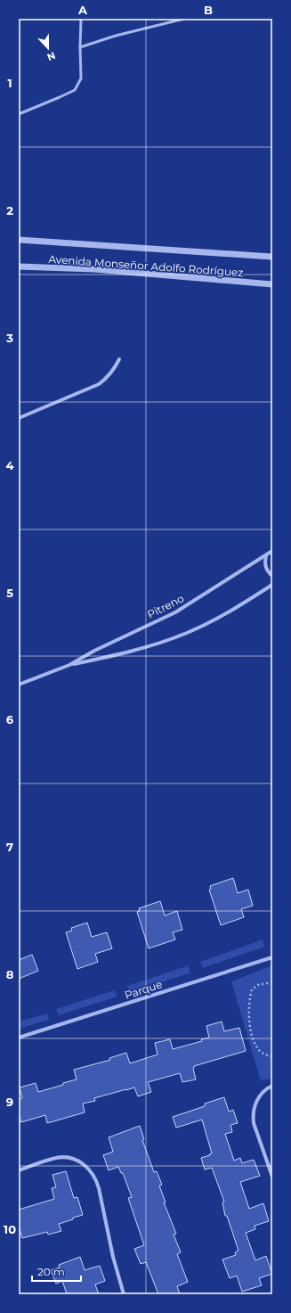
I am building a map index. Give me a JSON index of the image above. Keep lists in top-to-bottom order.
{
  "streets": {
    "street": ["Avenida Monseñor Adolfo Rodríguez", "Pitreno", "Parque"]
  },
  "scale_bar": "20 m",
  "north": "bottom",
  "grid": {
    "columns": ["A", "B"],
    "rows": [
      "1",
      "2",
      "3",
      "4",
      "5",
      "6",
      "7",
      "8",
      "9",
      "10"
    ]
  }
}
